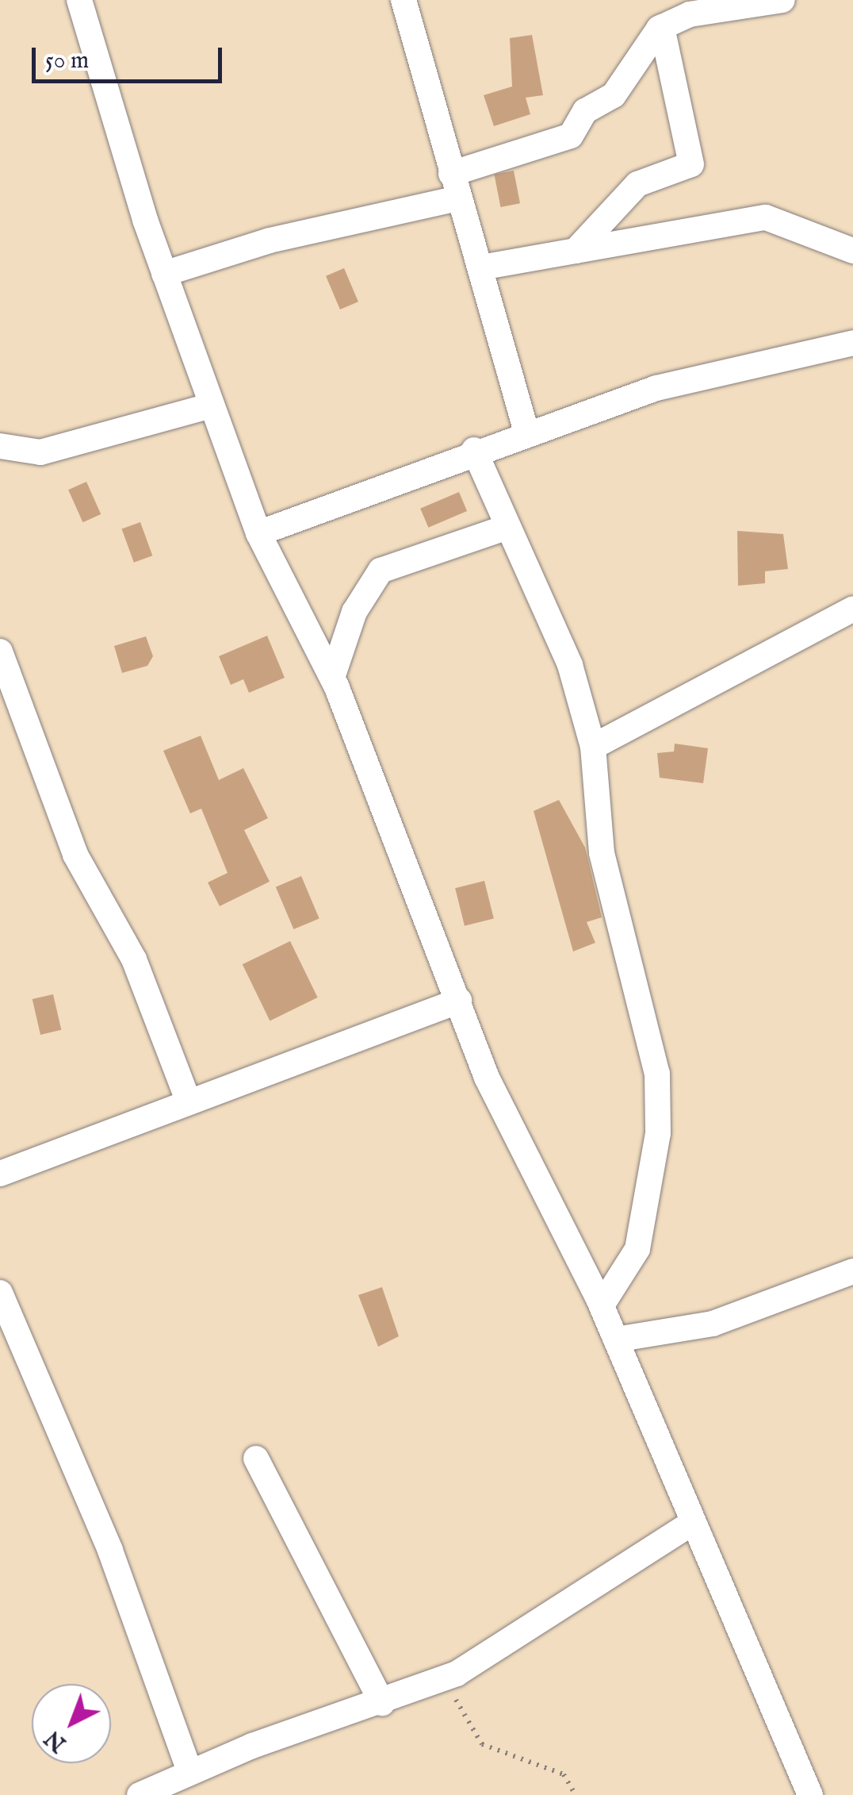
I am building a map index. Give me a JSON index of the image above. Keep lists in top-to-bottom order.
{
  "scale_bar": "50 m",
  "north": "bottom left"
}
